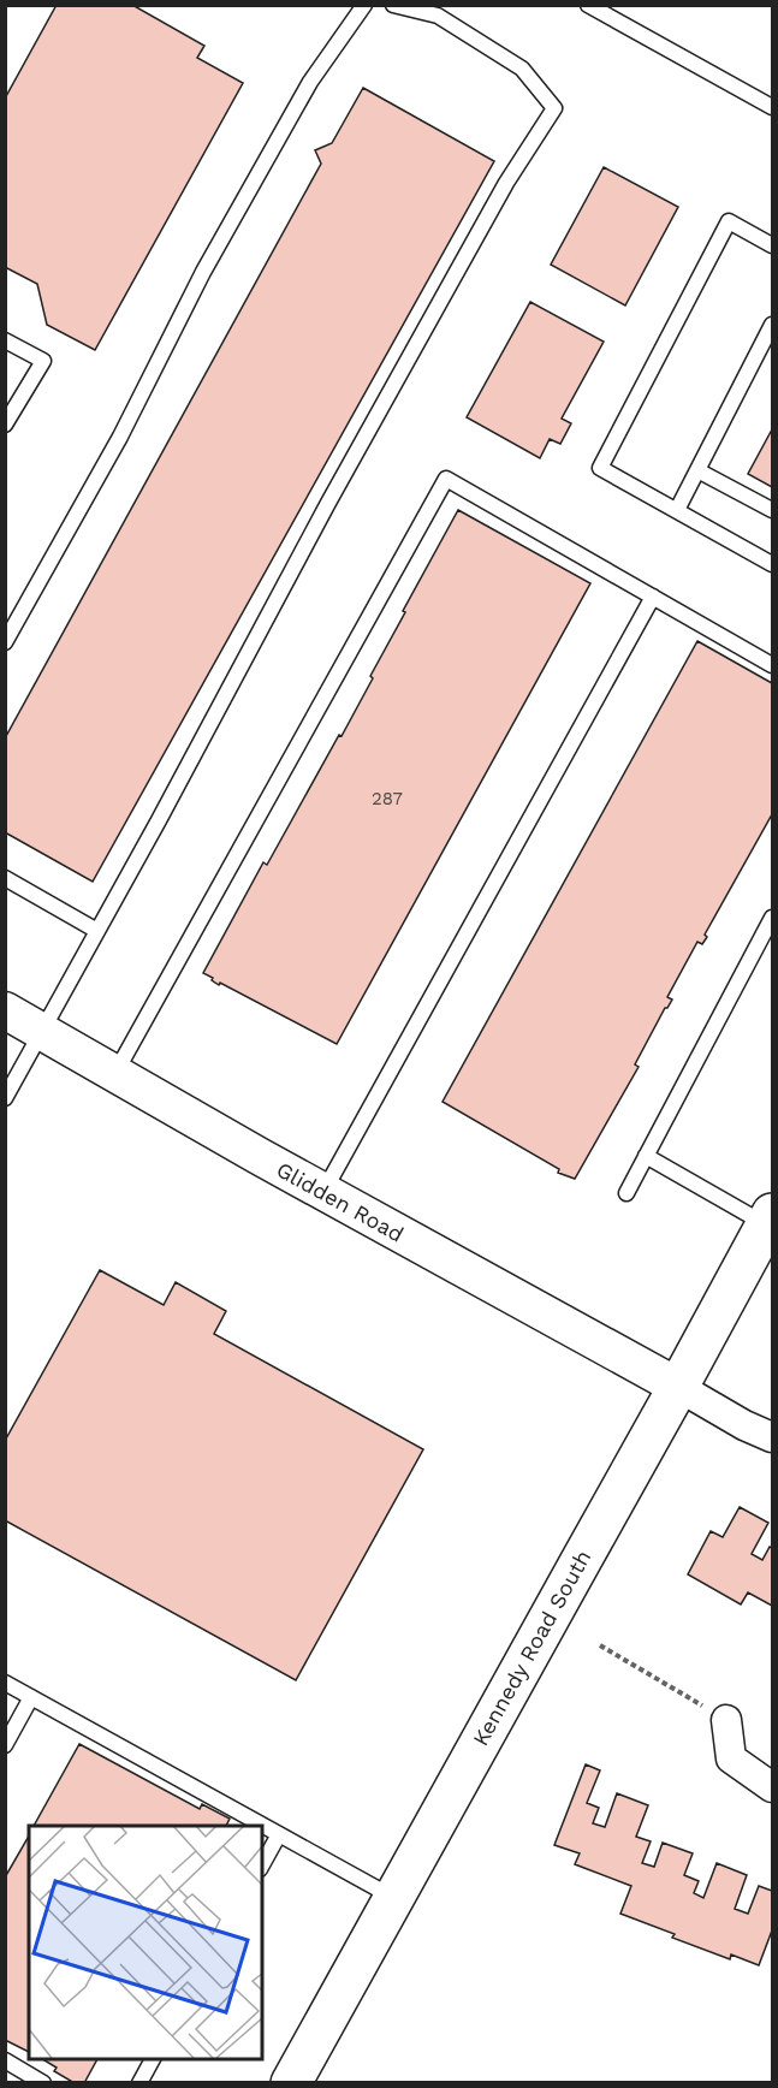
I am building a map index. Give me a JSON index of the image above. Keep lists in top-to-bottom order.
{
  "streets": {
    "main road": ["Kennedy Road South"],
    "street": ["Glidden Road"]
  },
  "crossings": [
    ["Glidden Road", "Kennedy Road South"]
  ],
  "house_numbers": ["287"]
}
